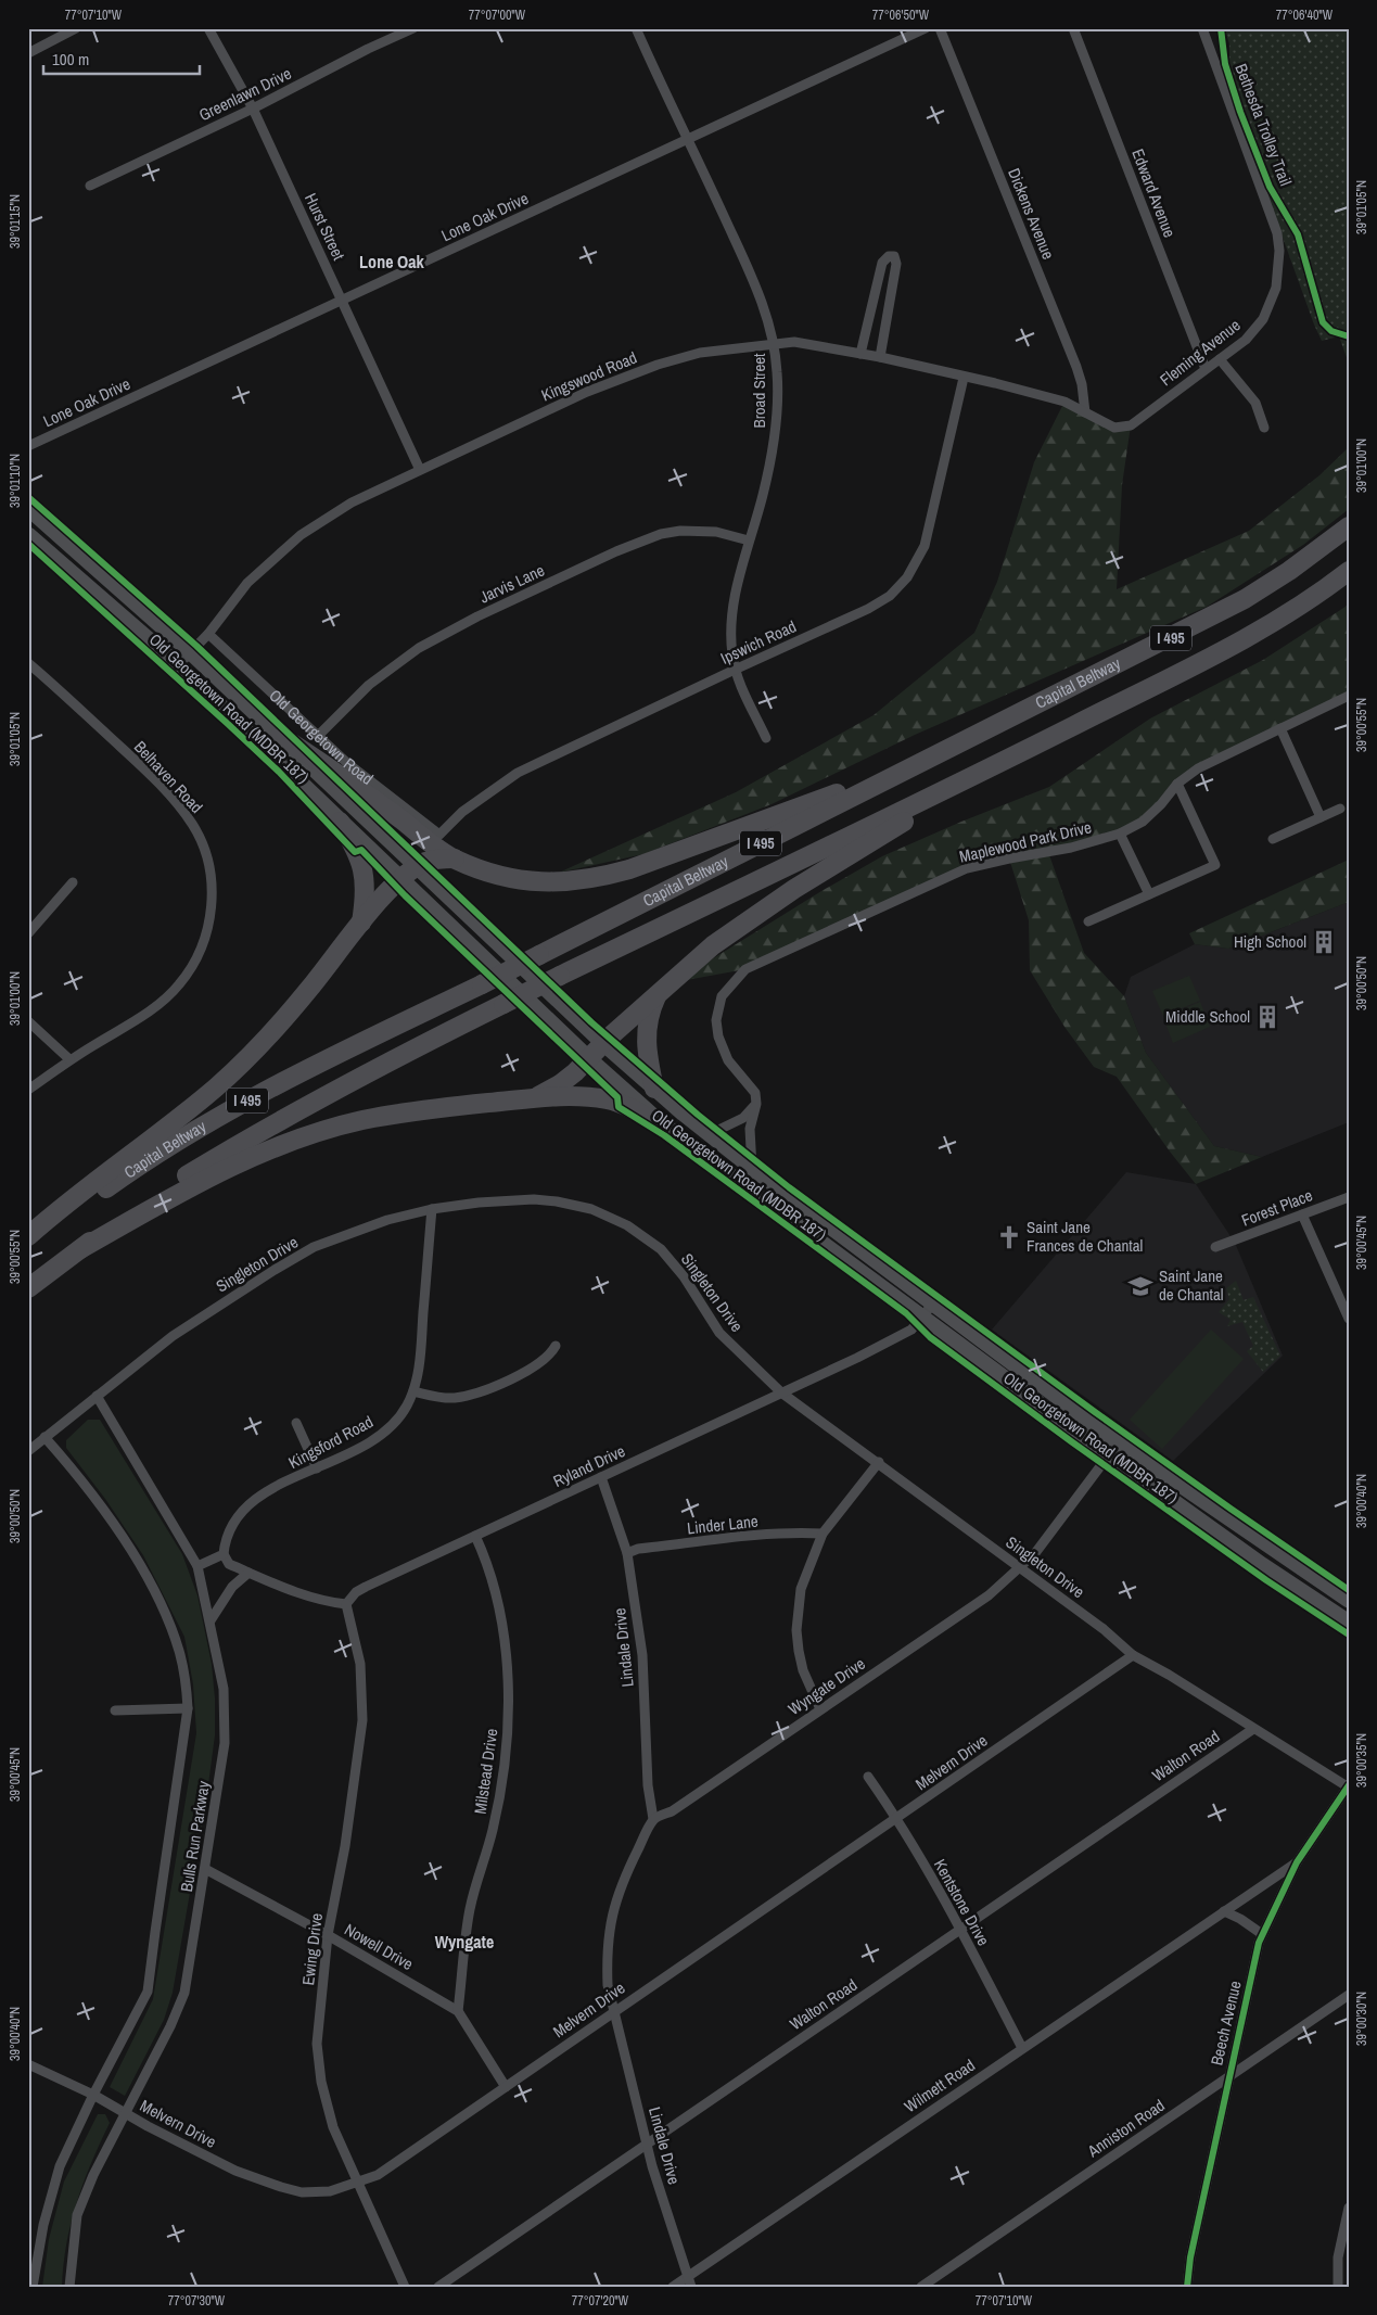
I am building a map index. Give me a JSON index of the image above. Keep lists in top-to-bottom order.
{
  "streets": {
    "highway": ["I 495", "Capital Beltway"],
    "main road": ["Old Georgetown Road"],
    "street": [
      "Greenlawn Drive",
      "Edward Avenue",
      "Dickens Avenue",
      "Lone Oak Drive",
      "Hurst Street",
      "Fleming Avenue",
      "Kingswood Road",
      "Broad Street",
      "Jarvis Lane",
      "Ipswich Road",
      "Belhaven Road",
      "Maplewood Park Drive",
      "Forest Place",
      "Singleton Drive",
      "Kingsford Road",
      "Ryland Drive",
      "Linder Lane",
      "Lindale Drive",
      "Wyngate Drive",
      "Walton Road",
      "Melvern Drive",
      "Milstead Drive",
      "Bulls Run Parkway",
      "Kentstone Drive",
      "Nowell Drive",
      "Ewing Drive",
      "Beech Avenue",
      "Wilmett Road",
      "Anniston Road"
    ],
    "cycle path": ["Bethesda Trolley Trail", "Old Georgetown Road (MDBR 187)"]
  },
  "crossings": [
    ["Greenlawn Drive", "Hurst Street"],
    ["Edward Avenue", "Fleming Avenue"],
    ["Dickens Avenue", "Fleming Avenue"],
    ["Dickens Avenue", "Kingswood Road"],
    ["Lone Oak Drive", "Hurst Street"],
    ["Lone Oak Drive", "Broad Street"],
    ["Hurst Street", "Kingswood Road"],
    ["Fleming Avenue", "Kingswood Road"],
    ["Kingswood Road", "Broad Street"],
    ["Kingswood Road", "Ipswich Road"],
    ["Kingswood Road", "Old Georgetown Road"],
    ["Broad Street", "Jarvis Lane"],
    ["Broad Street", "Ipswich Road"],
    ["Jarvis Lane", "Old Georgetown Road"],
    ["Ipswich Road", "Old Georgetown Road"],
    ["Old Georgetown Road", "Ryland Drive"],
    ["Old Georgetown Road", "Wyngate Drive"],
    ["Singleton Drive", "Kingsford Road"],
    ["Singleton Drive", "Ryland Drive"],
    ["Singleton Drive", "Wyngate Drive"],
    ["Singleton Drive", "Walton Road"],
    ["Singleton Drive", "Melvern Drive"],
    ["Singleton Drive", "Bulls Run Parkway"],
    ["Singleton Drive", "Beech Avenue"],
    ["Ryland Drive", "Lindale Drive"],
    ["Ryland Drive", "Milstead Drive"],
    ["Ryland Drive", "Ewing Drive"],
    ["Linder Lane", "Lindale Drive"],
    ["Lindale Drive", "Wyngate Drive"],
    ["Lindale Drive", "Walton Road"],
    ["Lindale Drive", "Melvern Drive"],
    ["Lindale Drive", "Wilmett Road"],
    ["Walton Road", "Kentstone Drive"],
    ["Melvern Drive", "Bulls Run Parkway"],
    ["Melvern Drive", "Kentstone Drive"],
    ["Melvern Drive", "Nowell Drive"],
    ["Melvern Drive", "Ewing Drive"],
    ["Milstead Drive", "Nowell Drive"],
    ["Bulls Run Parkway", "Nowell Drive"],
    ["Kentstone Drive", "Wilmett Road"],
    ["Nowell Drive", "Ewing Drive"],
    ["Beech Avenue", "Wilmett Road"],
    ["Beech Avenue", "Anniston Road"]
  ],
  "districts": ["Lone Oak", "Wyngate"],
  "places": {
    "building": ["High School", "Middle School"],
    "church": ["Saint Jane Frances de Chantal"],
    "school or university": ["Saint Jane de Chantal"]
  },
  "scale_bar": "100 m",
  "coordinates": [
    "77°07'10\"W",
    "77°07'00\"W",
    "77°06'50\"W",
    "77°06'40\"W",
    "39°01'05\"N",
    "39°01'15\"N",
    "39°01'00\"N",
    "39°01'10\"N",
    "39°00'55\"N",
    "39°00'50\"N",
    "39°00'45\"N",
    "39°00'40\"N",
    "39°00'35\"N",
    "39°00'30\"N",
    "77°07'30\"W",
    "77°07'20\"W"
  ]
}
